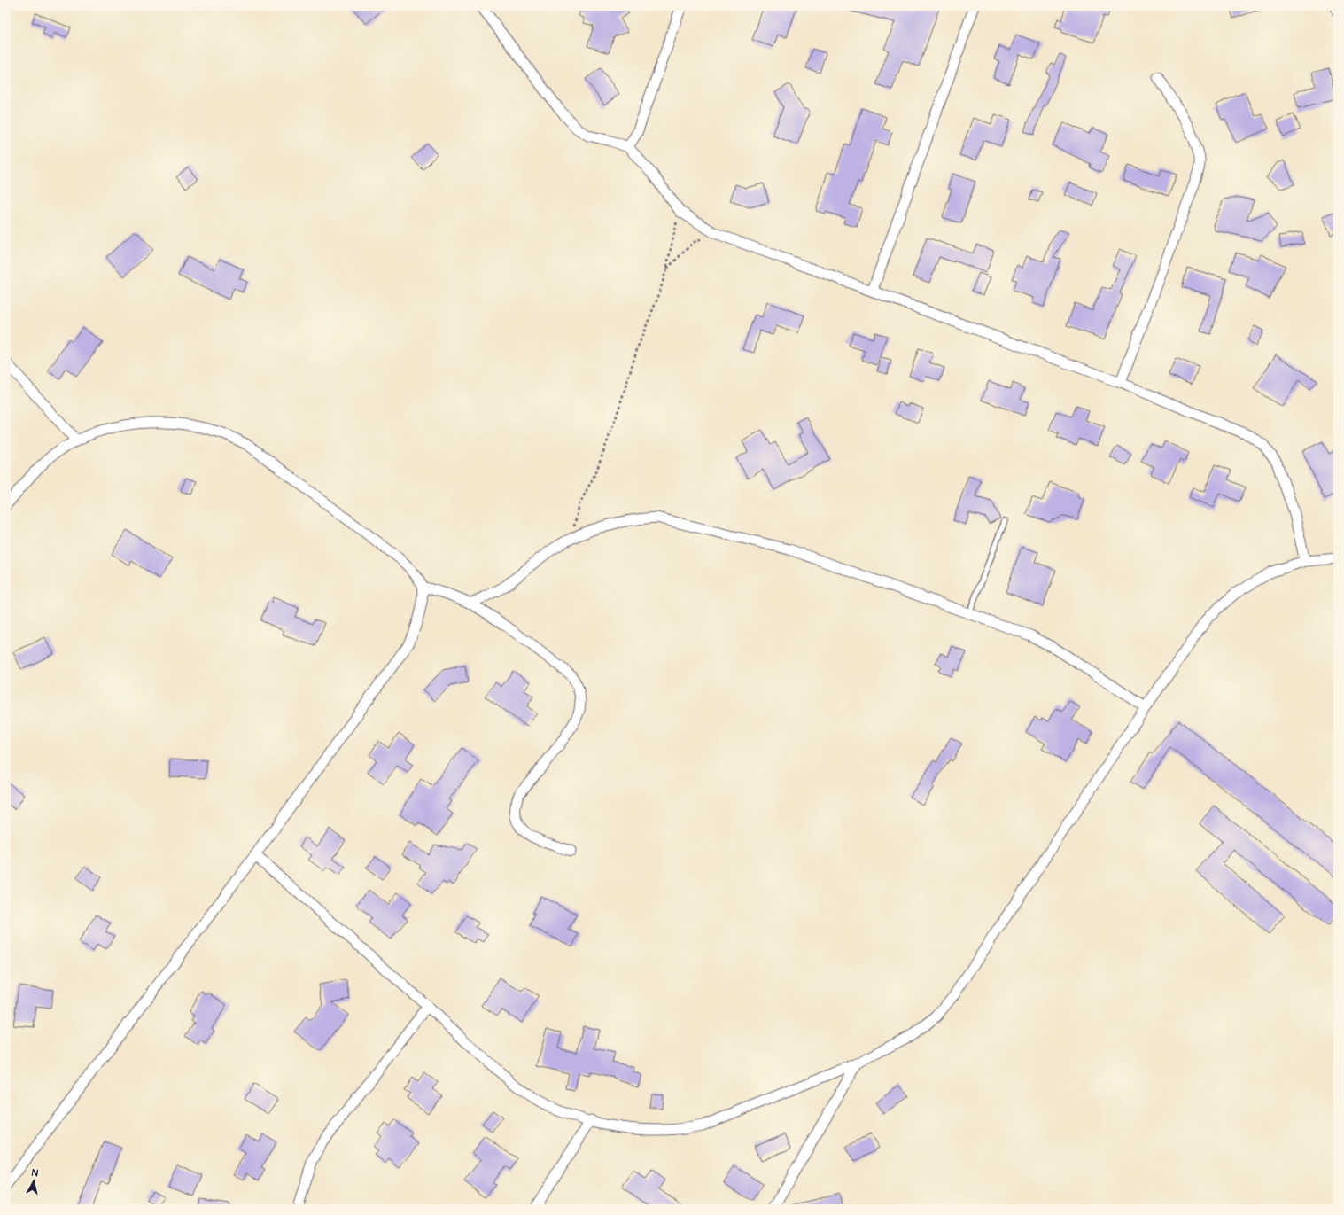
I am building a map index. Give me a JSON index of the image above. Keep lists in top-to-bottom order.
{
  "north": "top"
}
